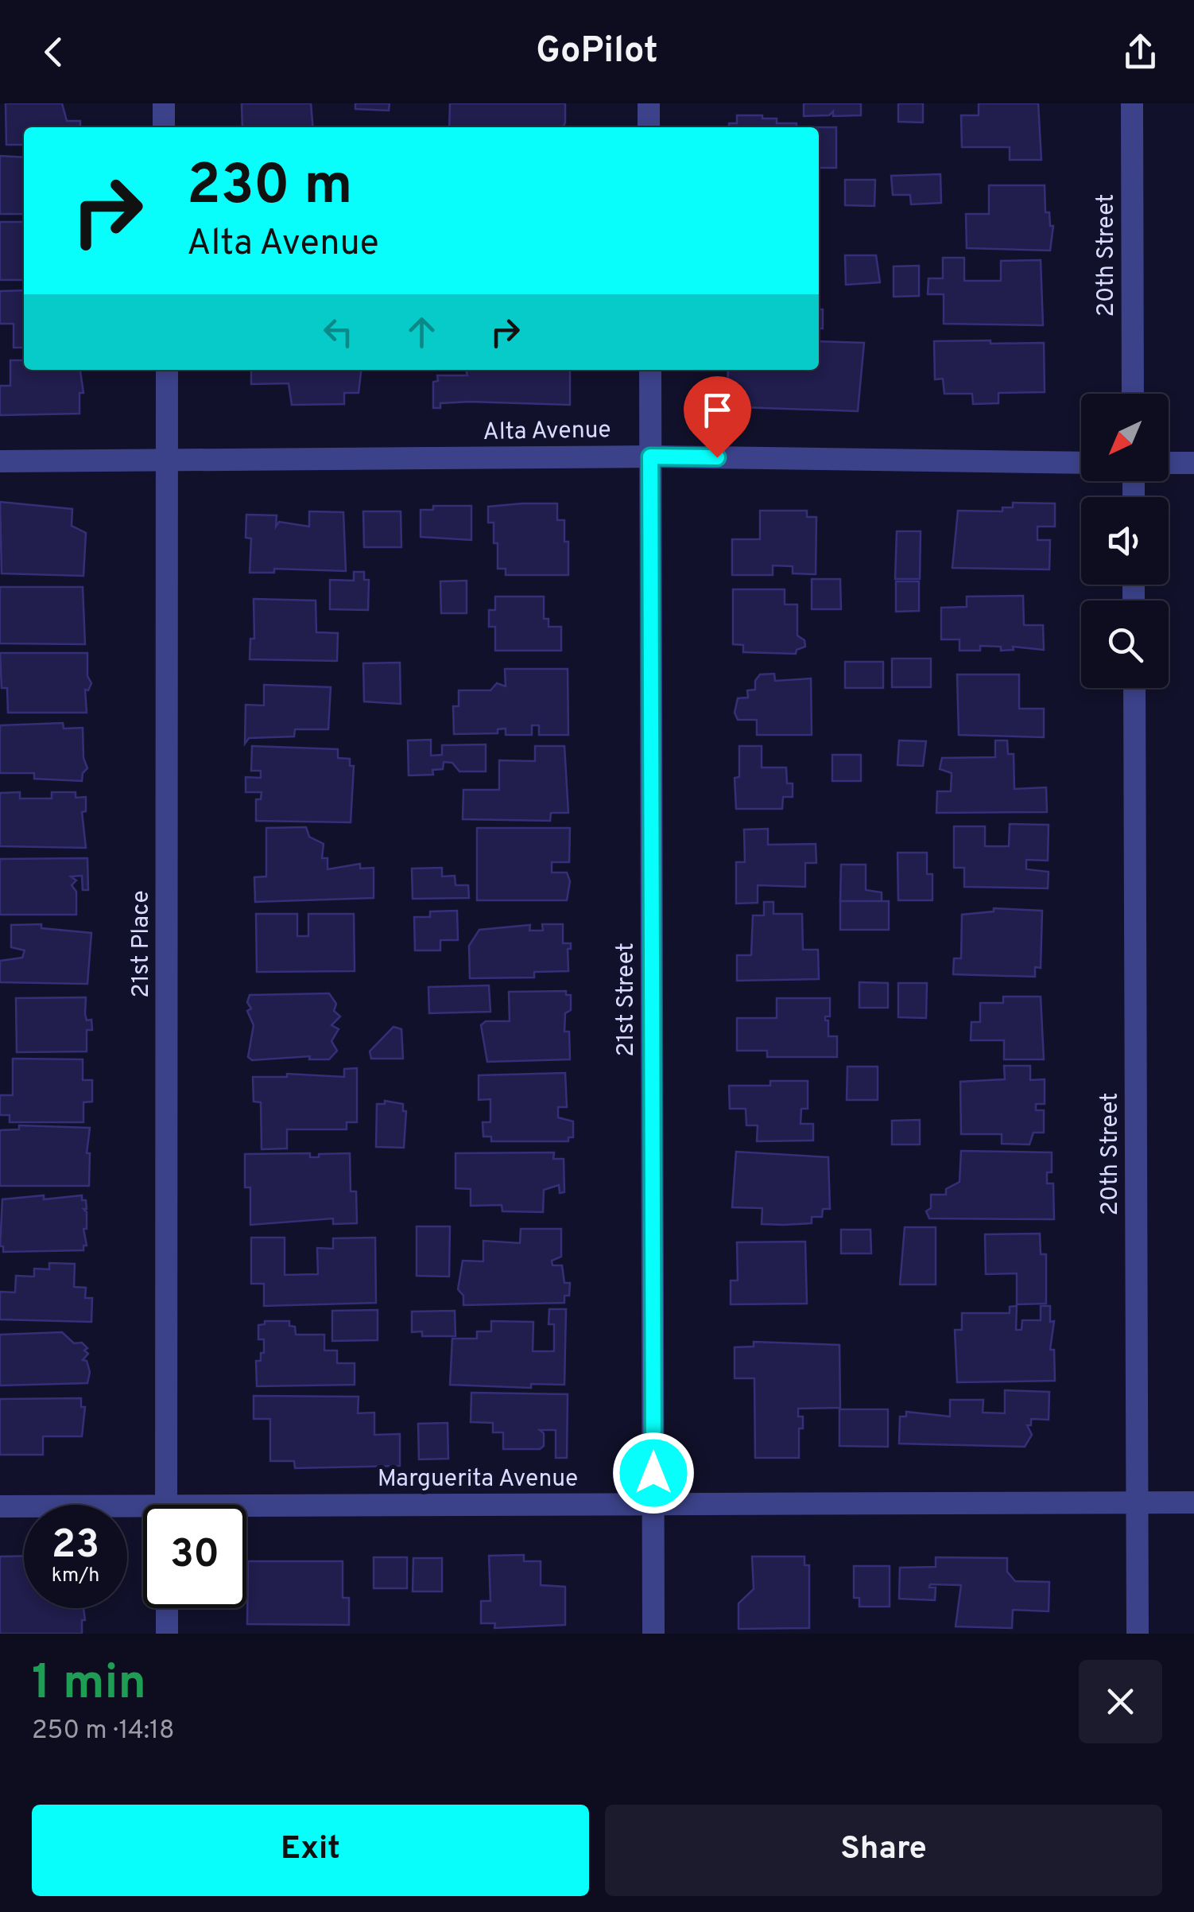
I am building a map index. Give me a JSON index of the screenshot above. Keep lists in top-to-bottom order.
{
  "streets": {
    "street": [
      "20th Street",
      "Alta Avenue",
      "21st Place",
      "21st Street",
      "Marguerita Avenue"
    ]
  },
  "crossings": [
    ["20th Street", "Marguerita Avenue"],
    ["Alta Avenue", "21st Place"],
    ["Alta Avenue", "21st Street"],
    ["21st Street", "Marguerita Avenue"]
  ],
  "north": "bottom left",
  "page": {
    "header": "GoPilot",
    "turn": ["230 m", "Alta Avenue"],
    "speed": "23 km/h",
    "limit": "30",
    "heading": ["1 min", "250 m · 14:18"],
    "buttons": ["Exit", "Share"]
  }
}
